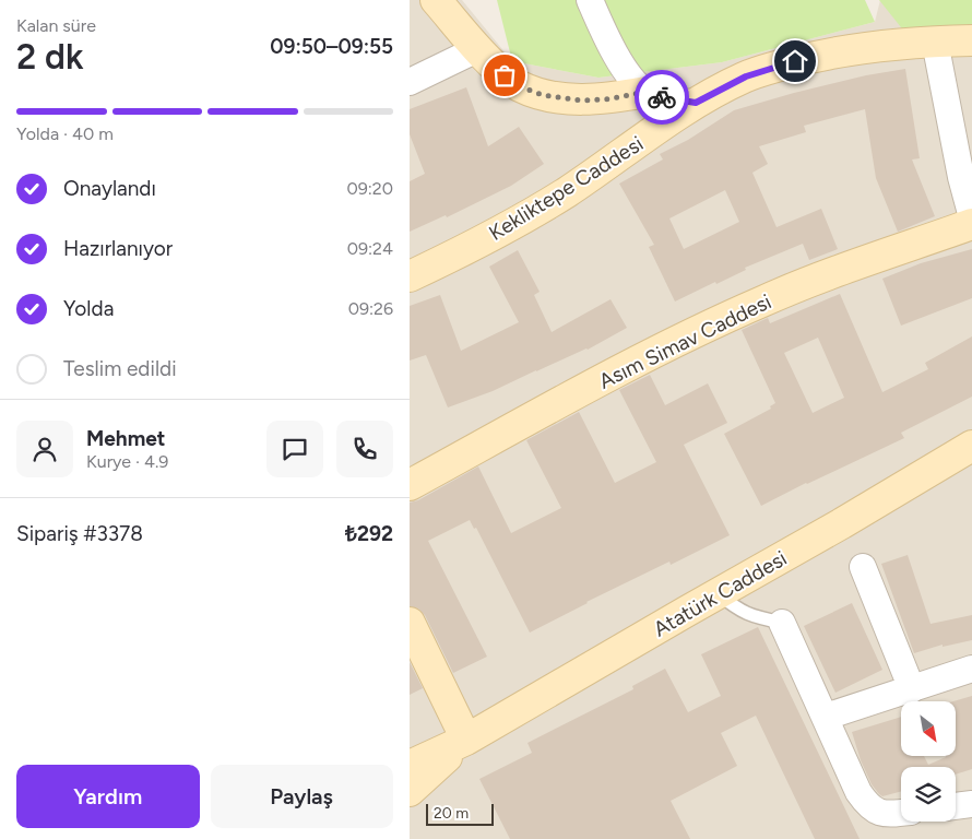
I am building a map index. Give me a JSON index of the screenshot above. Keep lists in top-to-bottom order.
{
  "streets": {
    "street": ["Kekliktepe Caddesi", "Asım Simav Caddesi", "Atatürk Caddesi"]
  },
  "scale_bar": "20 m",
  "north": "bottom right",
  "page": {
    "heading": ["2 dk", "Kalan süre", "09:50–09:55"],
    "panel": [
      "Mehmet",
      "Kurye · 4.9",
      "Sipariş #3378",
      "₺292"
    ],
    "bar": "Yolda · 40 m",
    "list": [
      ["Onaylandı", "09:20"],
      ["Hazırlanıyor", "09:24"],
      ["Yolda", "09:26"],
      "Teslim edildi"
    ],
    "buttons": ["Yardım", "Paylaş"],
    "scale": "20 m"
  }
}
